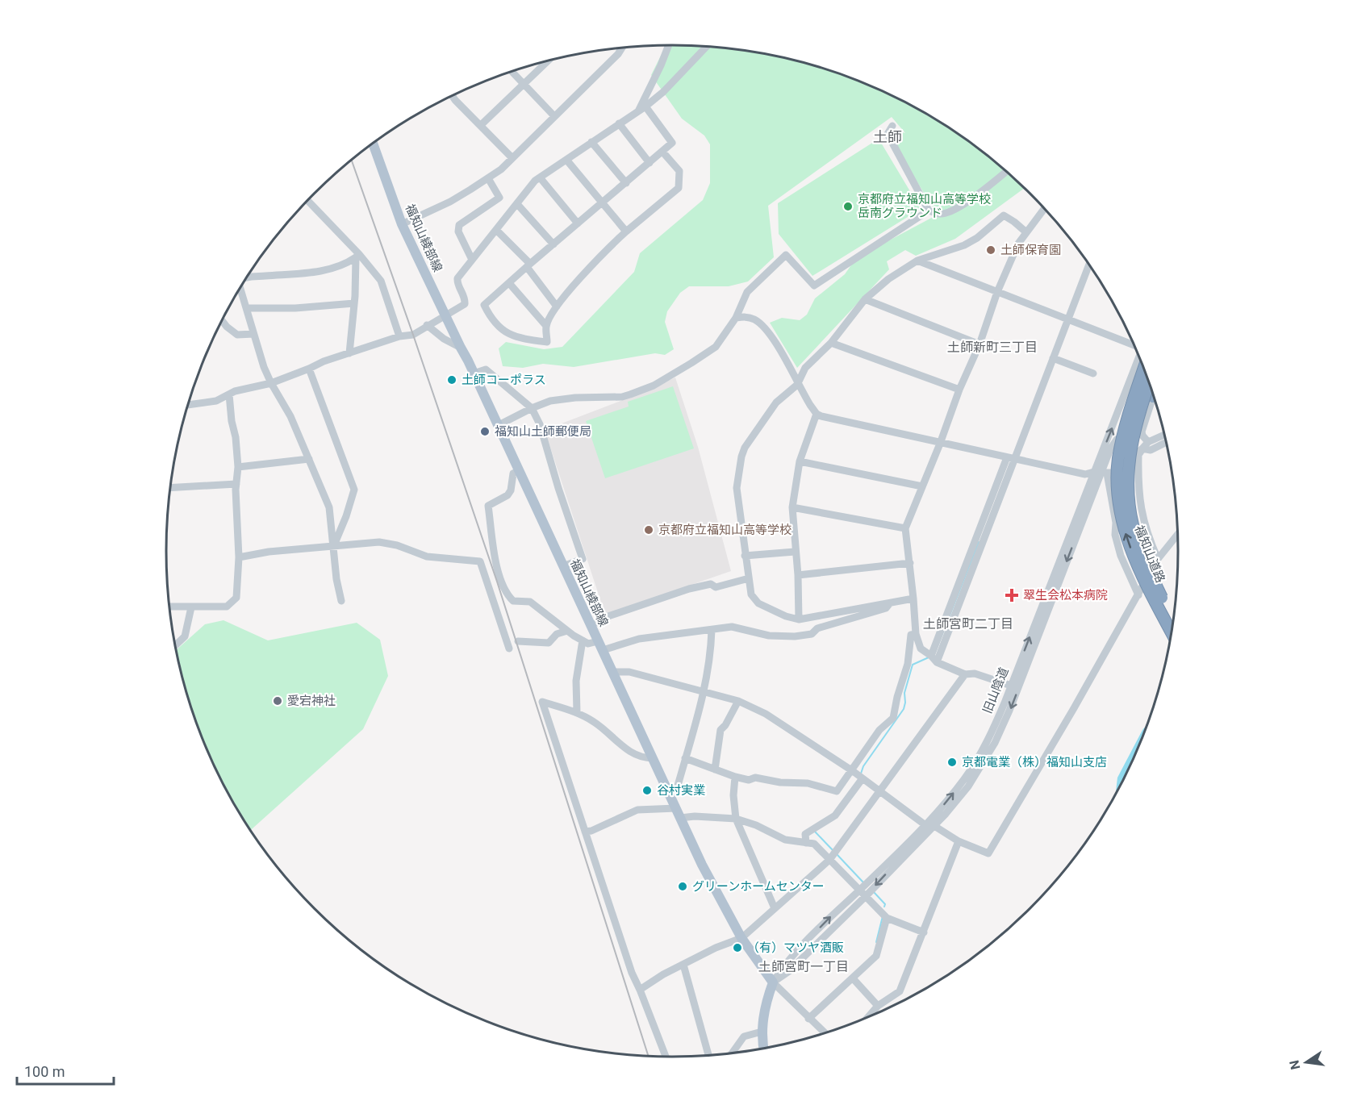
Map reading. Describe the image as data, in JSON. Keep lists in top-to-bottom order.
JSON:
{
  "streets": {
    "highway": ["福知山道路"],
    "main road": ["福知山綾部線"],
    "street": ["旧山陰道"]
  },
  "crossings": [
    ["福知山綾部線", "旧山陰道"]
  ],
  "districts": [
    "土師",
    "土師新町三丁目",
    "土師宮町二丁目",
    "土師宮町一丁目"
  ],
  "places": {
    "other": [
      "京都府立福知山高等学校 岳南グラウンド",
      "土師保育園",
      "土師コーポラス",
      "福知山土師郵便局",
      "京都府立福知山高等学校",
      "愛宕神社",
      "京都電業（株）福知山支店",
      "谷村実業",
      "グリーンホームセンター",
      "（有）マツヤ酒販"
    ],
    "health": ["翠生会松本病院"]
  },
  "scale_bar": "100 m",
  "north": "left"
}
